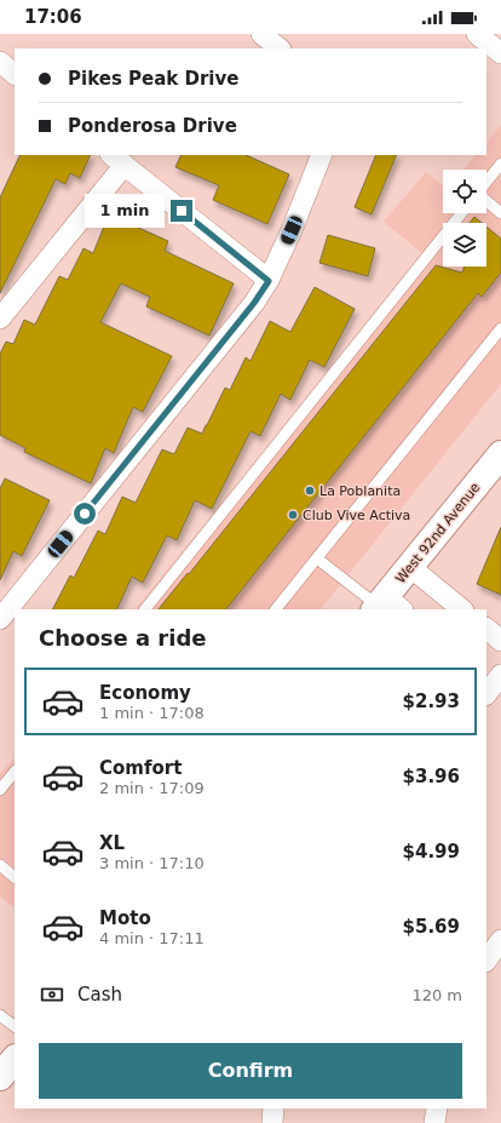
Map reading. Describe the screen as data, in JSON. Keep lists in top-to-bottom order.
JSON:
{
  "streets": {
    "main road": ["West 92nd Avenue"]
  },
  "places": ["La Poblanita", "Club Vive Activa"],
  "page": {
    "status": "17:06",
    "banner": ["Pikes Peak Drive", "Ponderosa Drive"],
    "bubble": "1 min",
    "heading": "Choose a ride",
    "list": [
      {
        "name": "Economy",
        "note": "1 min · 17:08",
        "value": "$2.93"
      },
      {
        "name": "Comfort",
        "note": "2 min · 17:09",
        "value": "$3.96"
      },
      {
        "name": "XL",
        "note": "3 min · 17:10",
        "value": "$4.99"
      },
      {
        "name": "Moto",
        "note": "4 min · 17:11",
        "value": "$5.69"
      }
    ],
    "pay": ["Cash", "120 m"],
    "buttons": "Confirm"
  }
}
